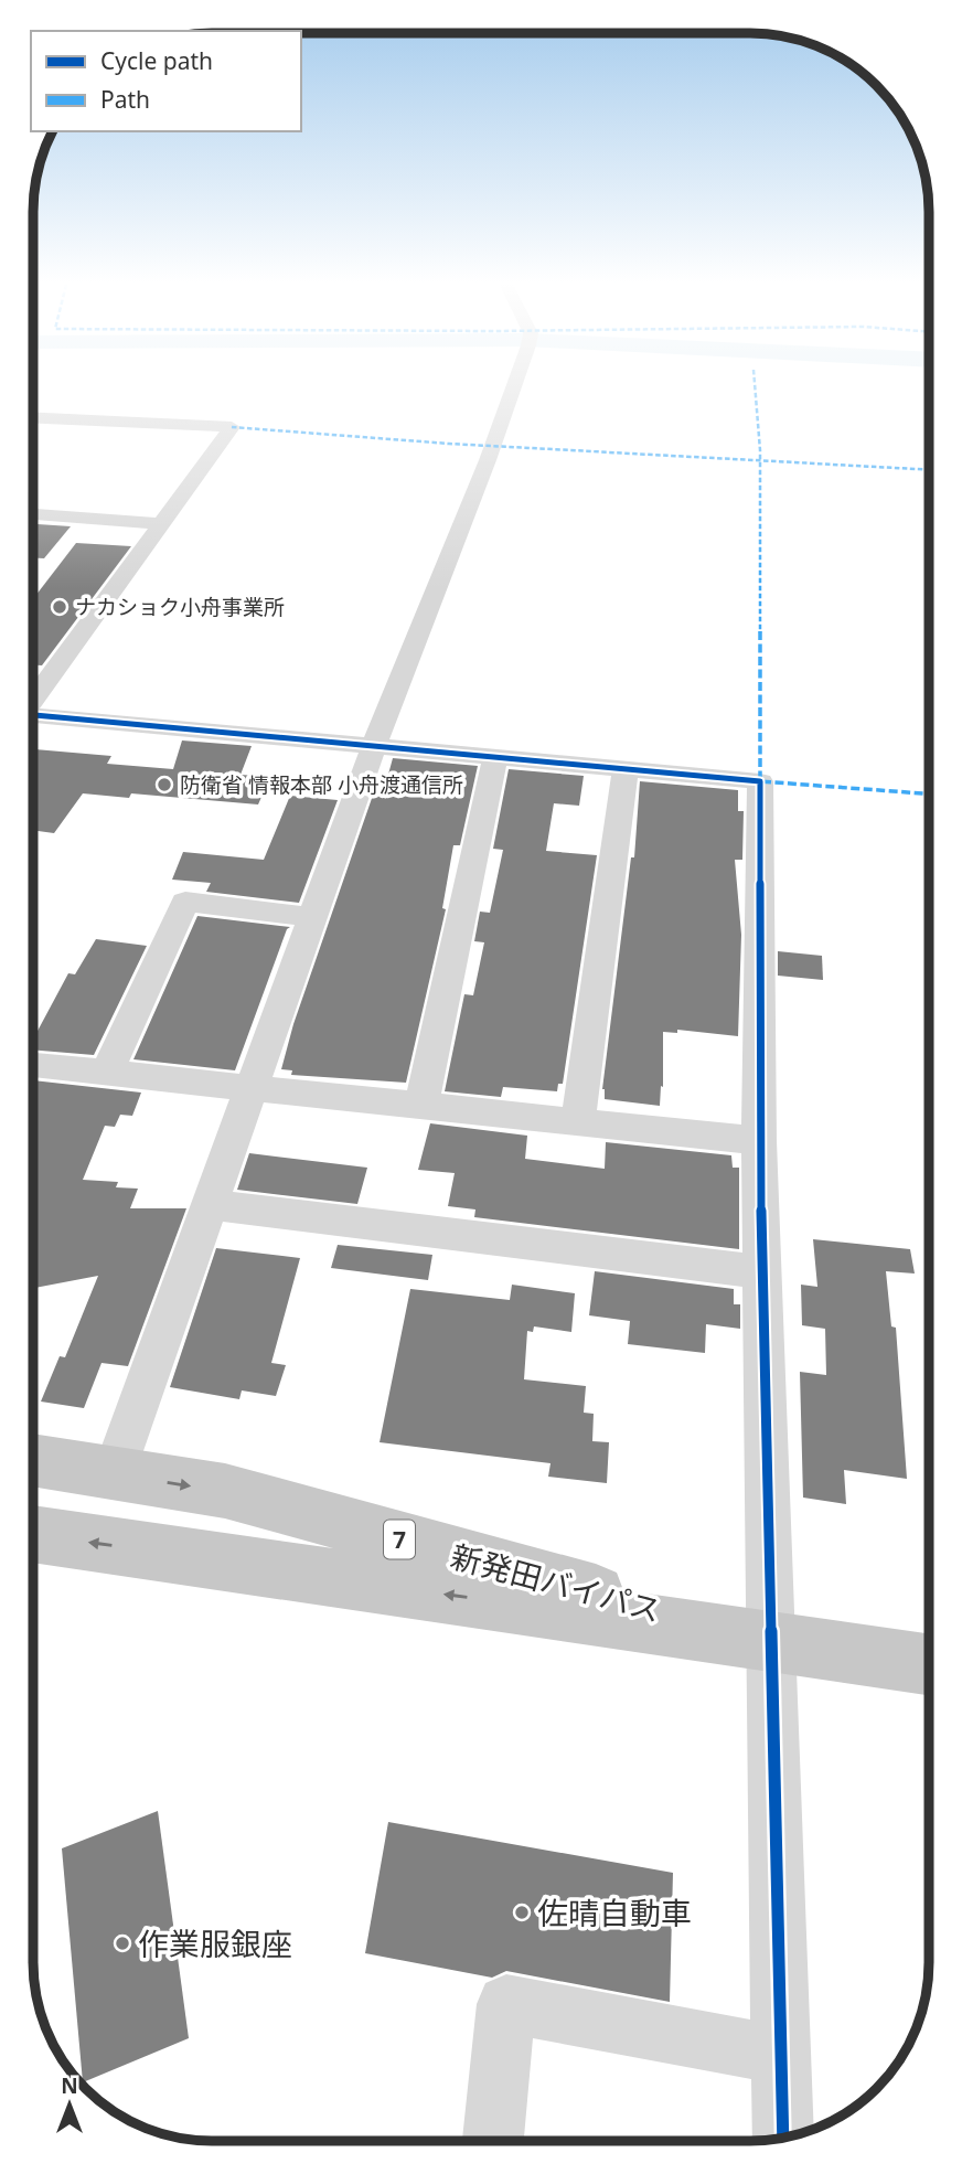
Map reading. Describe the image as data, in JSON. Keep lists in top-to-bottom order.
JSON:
{
  "streets": {
    "highway": ["7", "新発田バイパス"]
  },
  "places": [
    "ナカショク小舟事業所",
    "防衛省 情報本部 小舟渡通信所",
    "佐晴自動車",
    "作業服銀座"
  ],
  "legend": ["Cycle path", "Path"],
  "north": "top"
}
